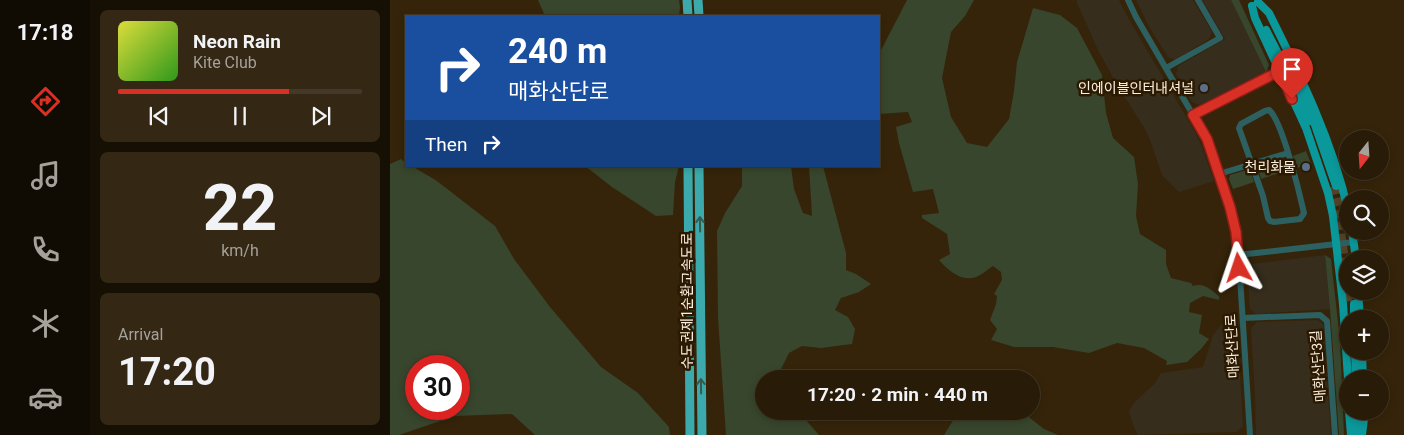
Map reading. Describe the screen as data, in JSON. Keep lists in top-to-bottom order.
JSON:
{
  "streets": {
    "highway": ["수도권제1순환고속도로"],
    "street": ["매화산단로", "매화산단3길"]
  },
  "crossings": [
    ["매화산단로", "매화산단3길"]
  ],
  "places": ["인에이블인터내셔널", "천리화물"],
  "north": "bottom",
  "page": {
    "tabs": "17:18",
    "turn": ["240 m", "매화산단로"],
    "song": ["Neon Rain", "Kite Club"],
    "then": "Then",
    "map_buttons": ["+", "−"],
    "tile": [
      ["22", "km/h"],
      ["Arrival", "17:20"]
    ],
    "limit": "30",
    "trip": "17:20 · 2 min · 440 m"
  }
}
